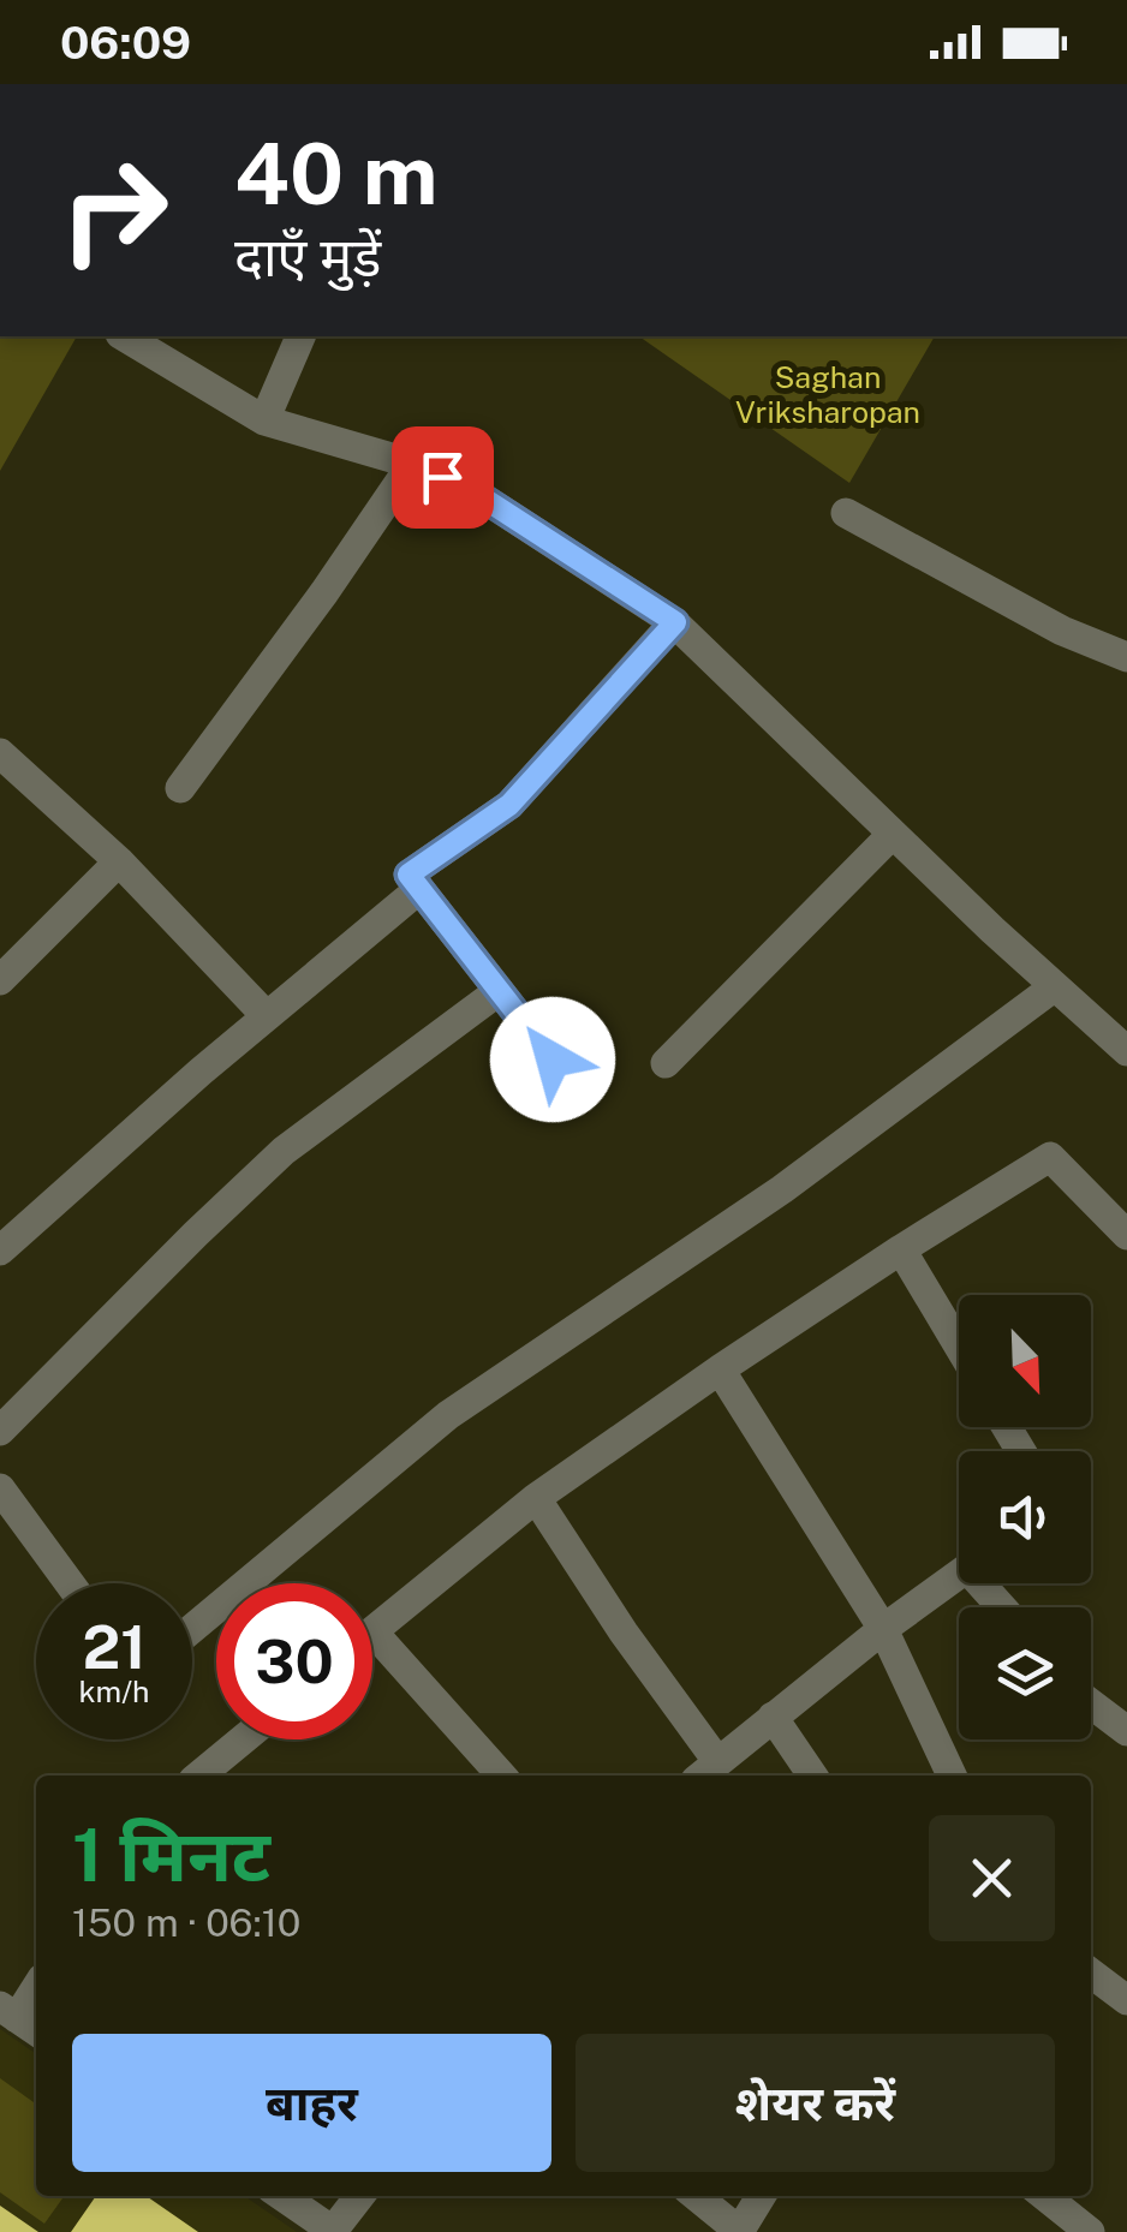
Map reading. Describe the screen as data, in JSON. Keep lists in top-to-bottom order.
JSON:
{
  "parks": ["Saghan Vriksharopan"],
  "north": "bottom right",
  "page": {
    "status": "06:09",
    "turn": ["40 m", "दाएँ मुड़ें"],
    "speed": "21 km/h",
    "limit": "30",
    "heading": ["1 मिनट", "150 m · 06:10"],
    "buttons": ["बाहर", "शेयर करें"]
  }
}
